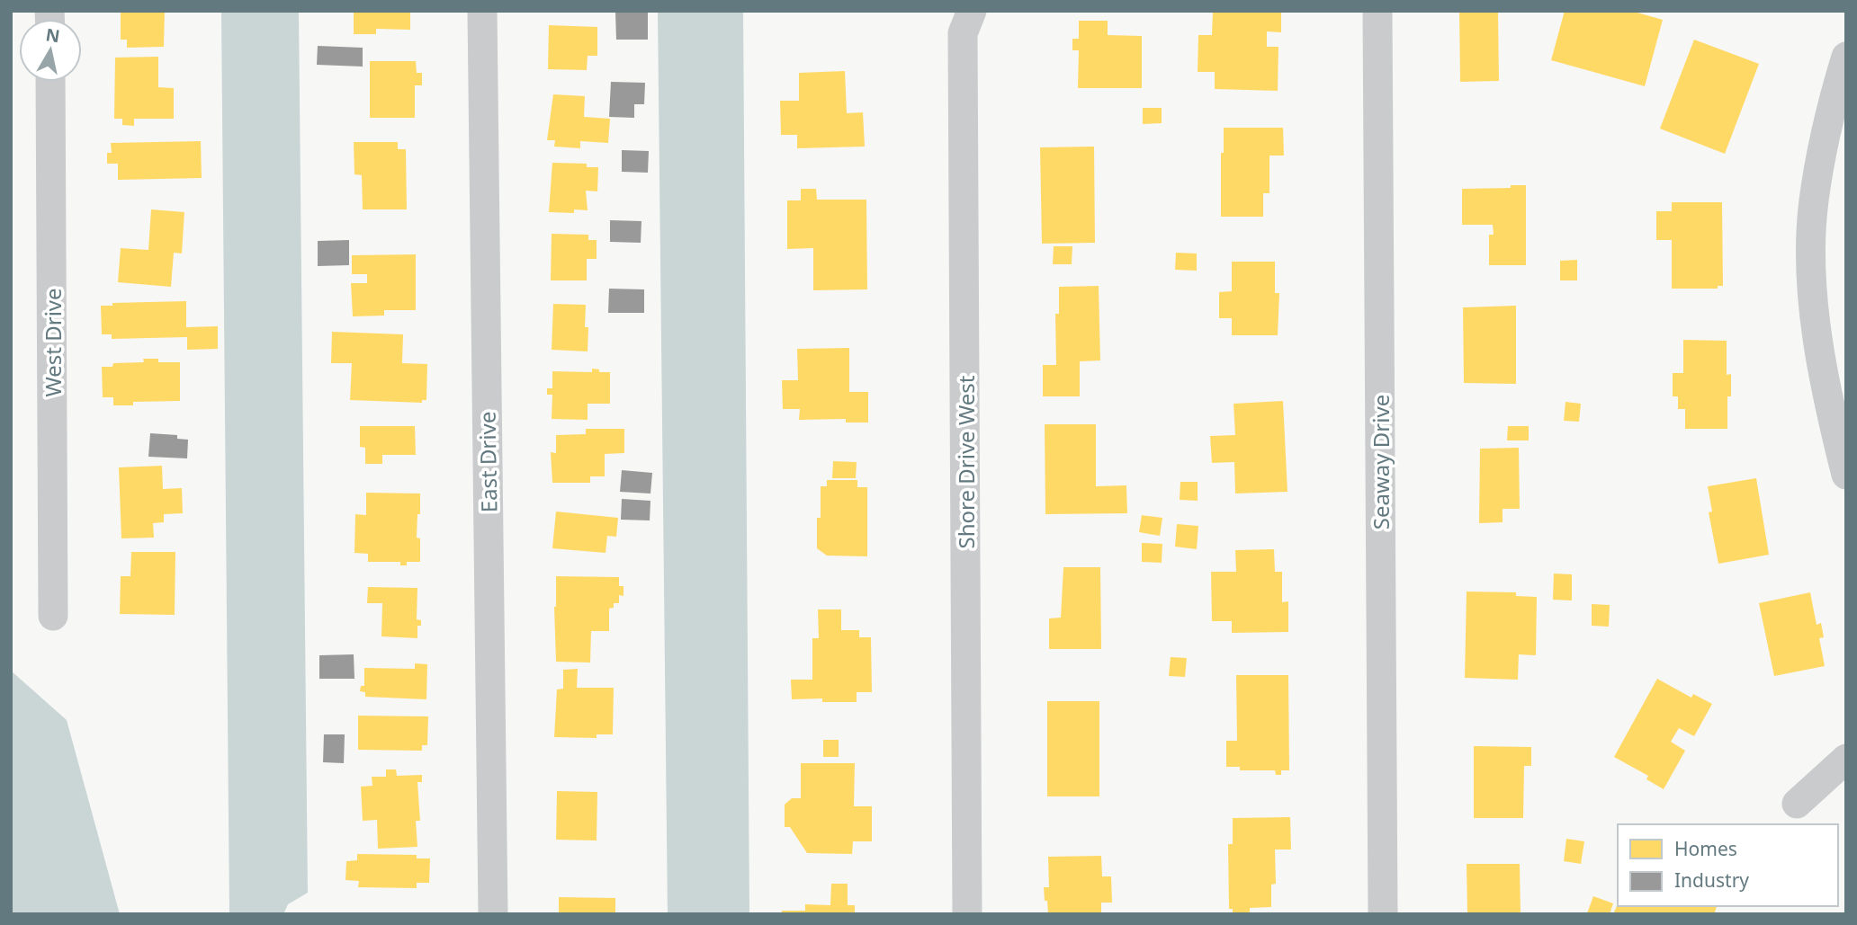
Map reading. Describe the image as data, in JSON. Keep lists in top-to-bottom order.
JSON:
{
  "streets": {
    "street": [
      "West Drive",
      "East Drive",
      "Shore Drive West",
      "Seaway Drive"
    ]
  },
  "legend": ["Homes", "Industry"],
  "north": "top"
}
